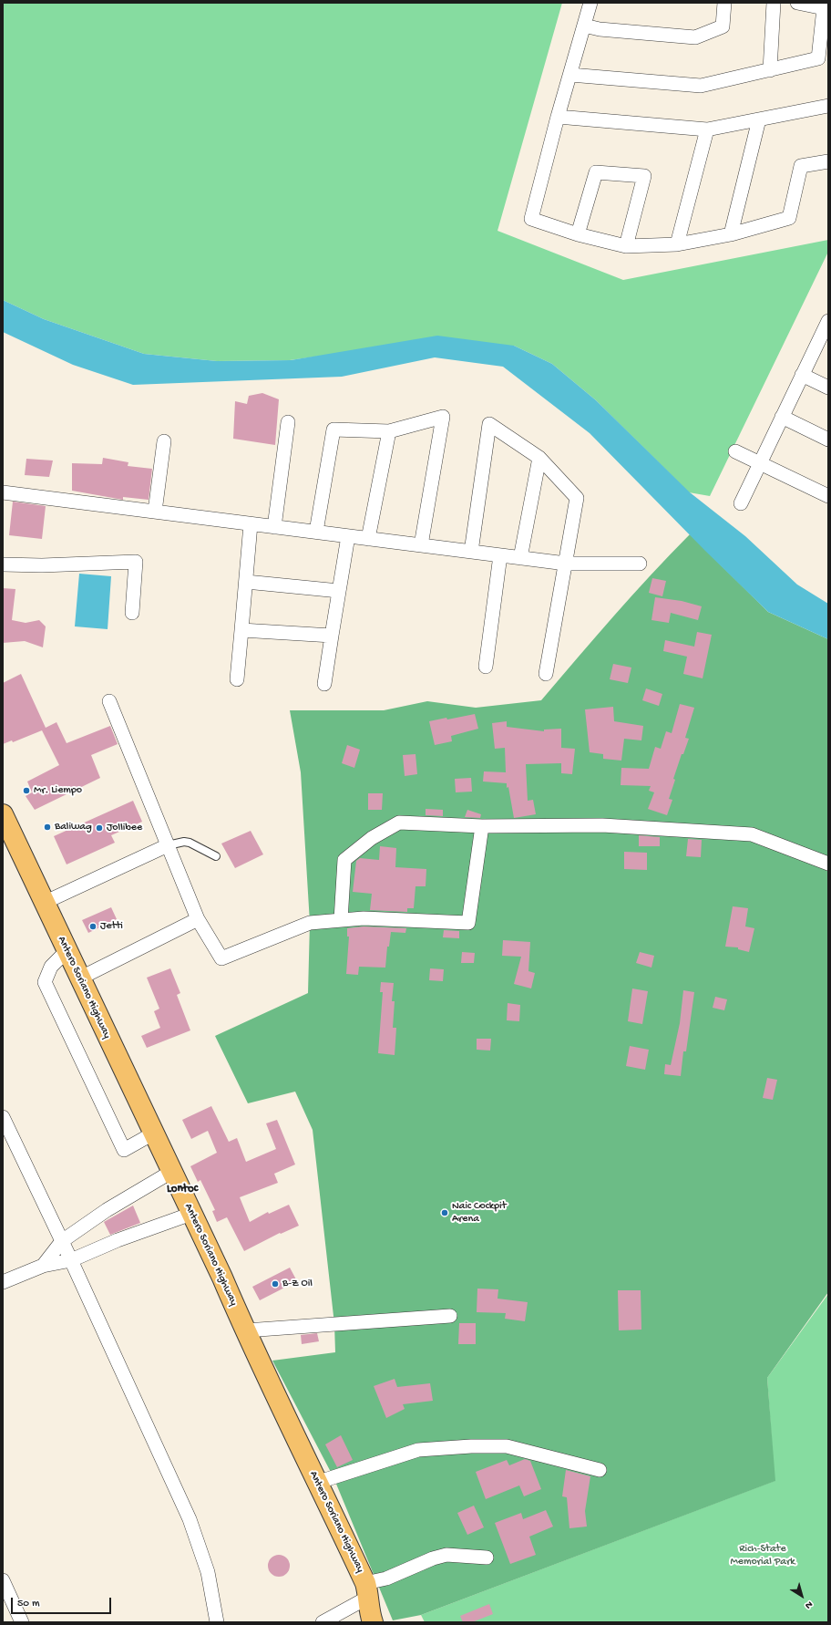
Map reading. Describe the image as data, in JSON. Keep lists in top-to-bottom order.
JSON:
{
  "streets": {
    "main road": ["Antero Soriano Highway"]
  },
  "districts": ["Lontoc"],
  "parks": ["Rich-State Memorial Park"],
  "places": [
    "Mr. Liempo",
    "Baliwag",
    "Jollibee",
    "Jetti",
    "Naic Cockpit Arena",
    "B-Z Oil"
  ],
  "scale_bar": "50 m",
  "north": "bottom right"
}
